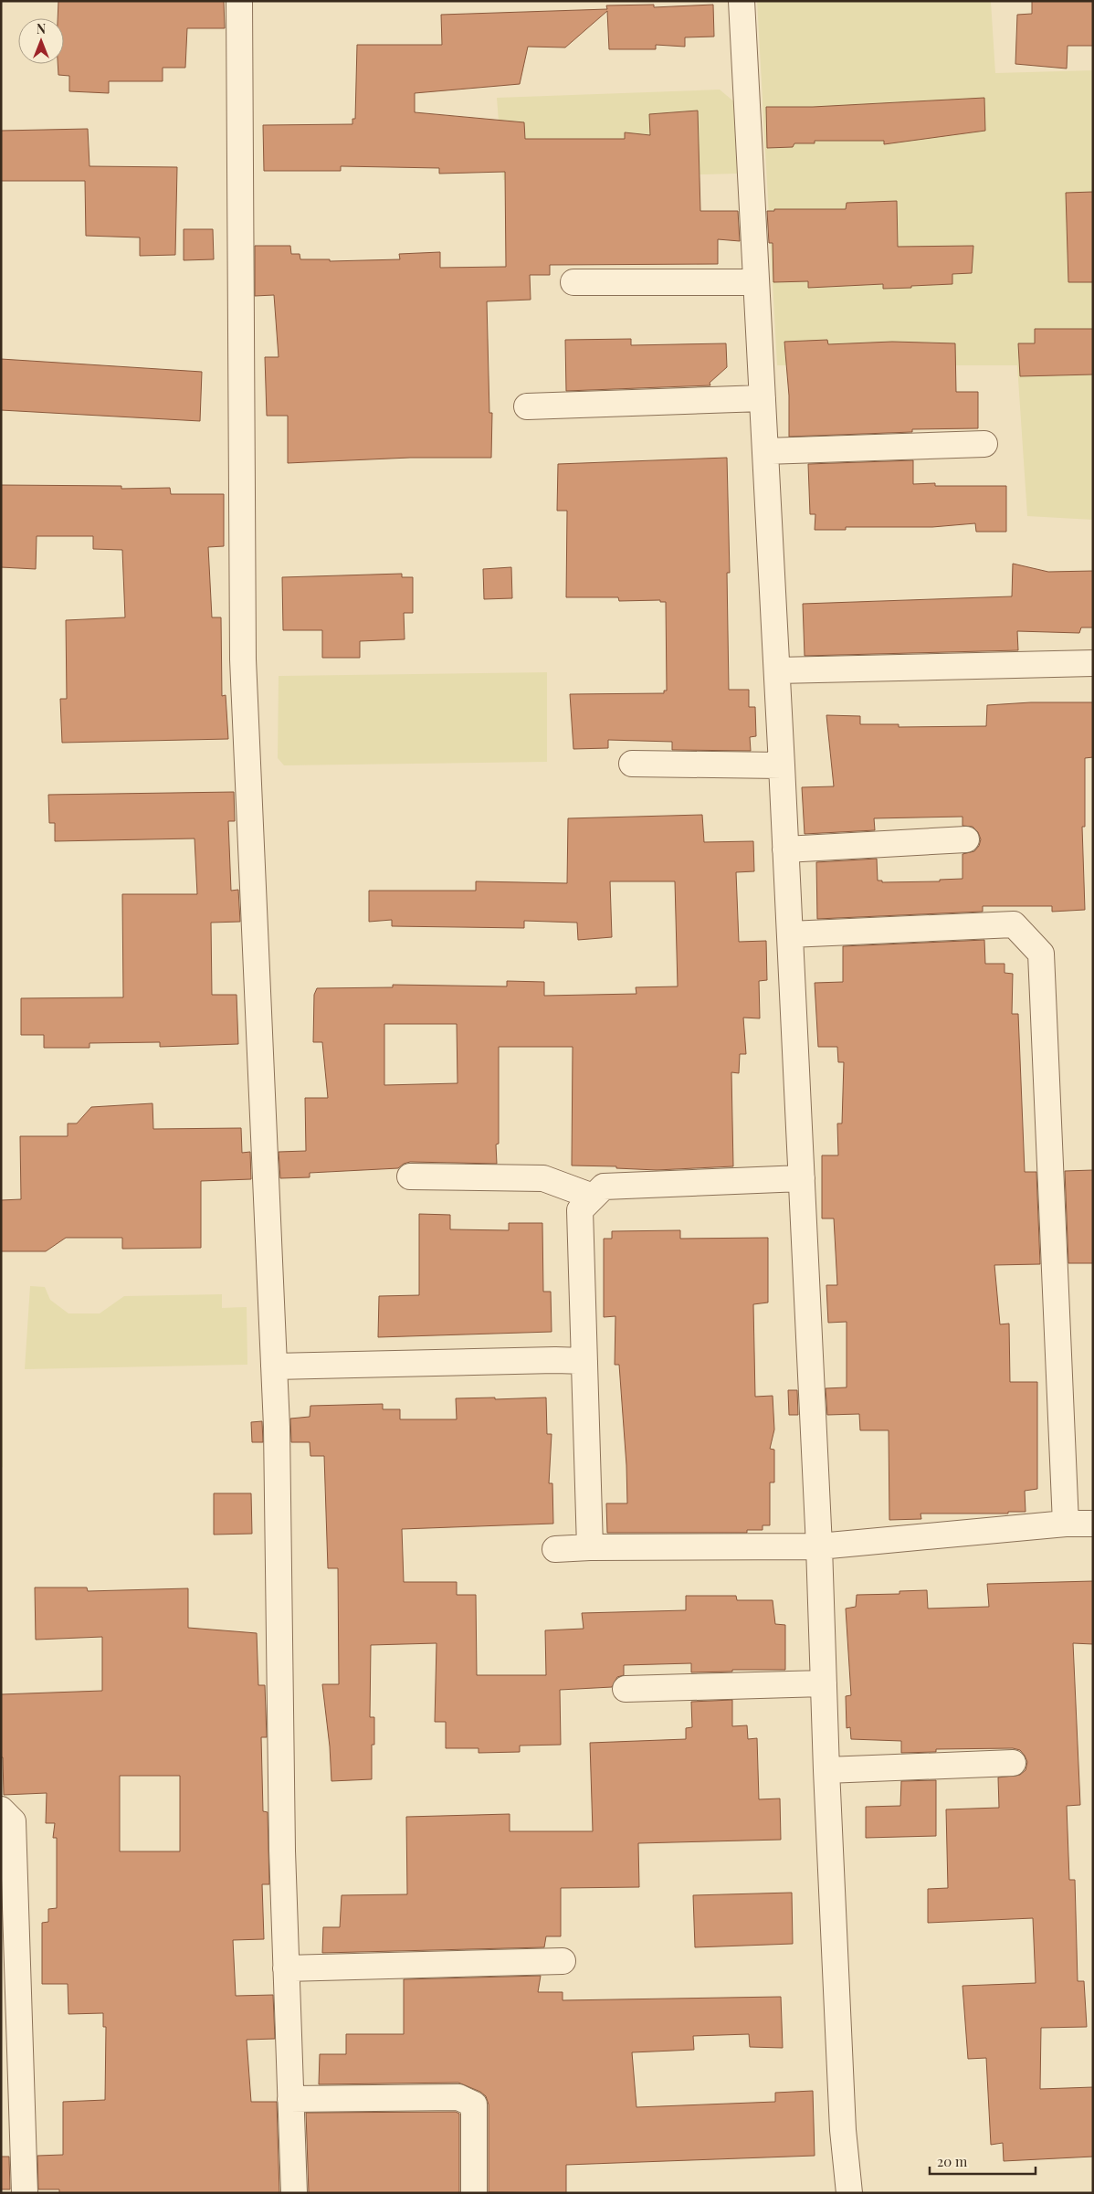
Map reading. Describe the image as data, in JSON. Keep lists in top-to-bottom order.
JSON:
{
  "scale_bar": "20 m",
  "north": "top"
}
